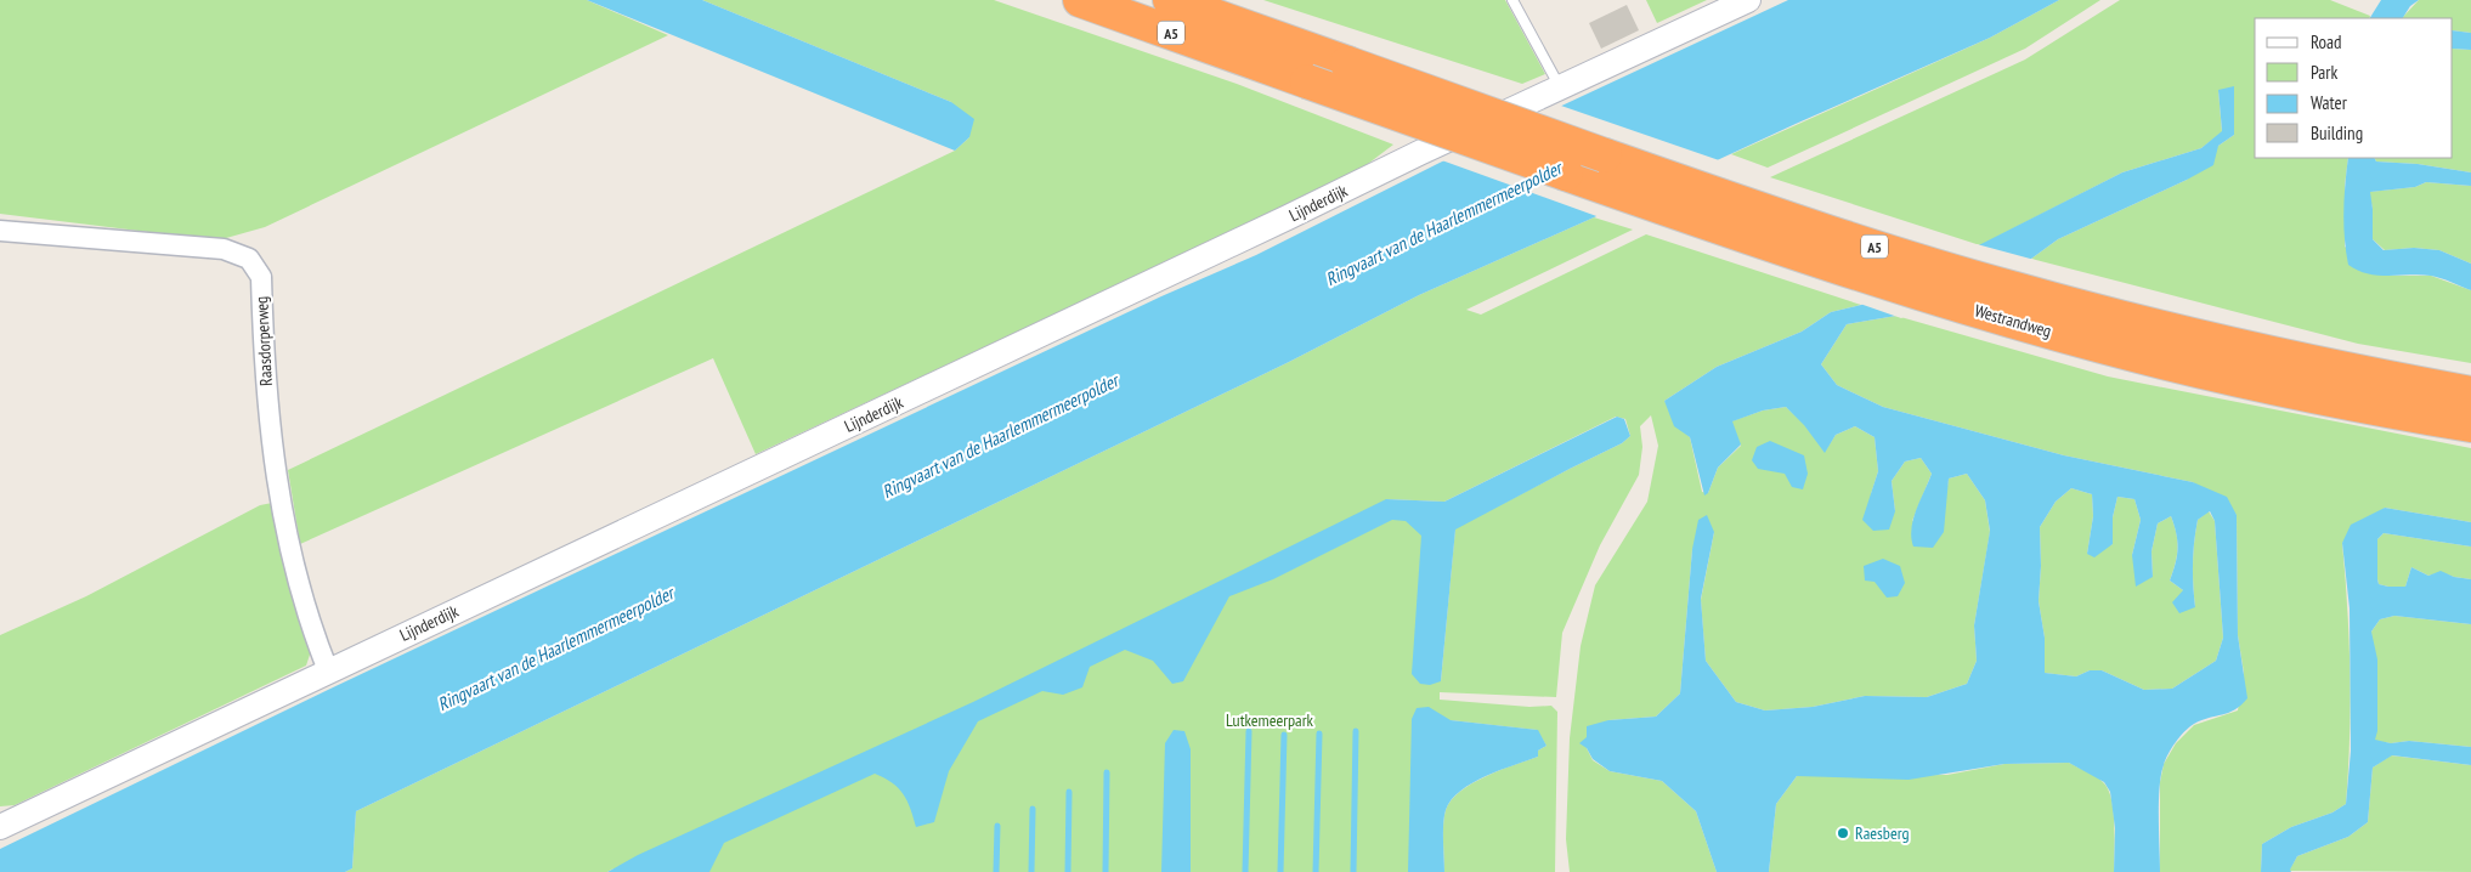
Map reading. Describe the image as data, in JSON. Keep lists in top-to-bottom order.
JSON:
{
  "streets": {
    "highway": ["A5", "Westrandweg"],
    "street": ["Lijnderdijk", "Raasdorperweg"]
  },
  "crossings": [
    ["Lijnderdijk", "Raasdorperweg"]
  ],
  "water": ["Ringvaart van de Haarlemmermeerpolder"],
  "parks": ["Lutkemeerpark"],
  "places": ["Raesberg"],
  "legend": [
    "Road",
    "Park",
    "Water",
    "Building"
  ]
}
